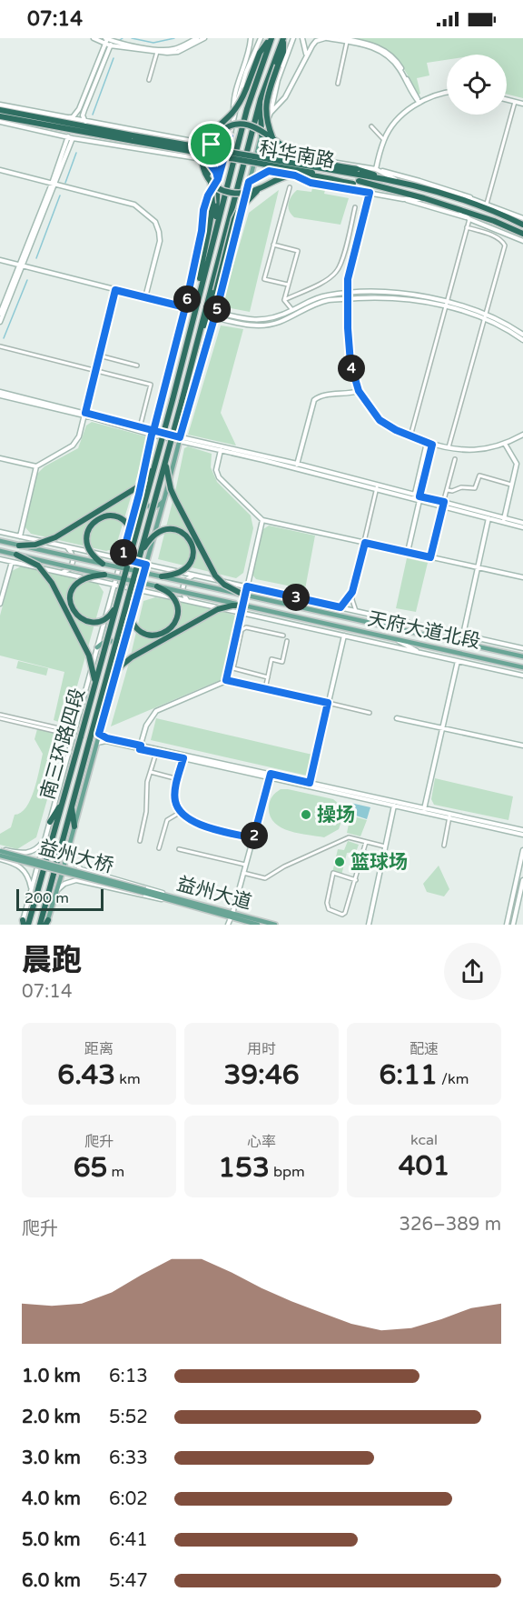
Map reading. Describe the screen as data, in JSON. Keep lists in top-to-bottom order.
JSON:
{
  "streets": {
    "highway": ["科华南路", "南三环路四段"],
    "main road": ["天府大道北段", "益州大桥", "益州大道"]
  },
  "crossings": [
    ["益州大桥", "益州大道"]
  ],
  "places": ["操场", "篮球场"],
  "scale_bar": "200 m",
  "page": {
    "status": "07:14",
    "pins": [
      "6",
      "5",
      "4",
      "1",
      "3",
      "2"
    ],
    "scale": "200 m",
    "heading": ["晨跑", "07:14"],
    "stats": [
      ["距离", "6.43 km"],
      ["用时", "39:46"],
      ["配速", "6:11 /km"],
      ["爬升", "65 m"],
      ["心率", "153 bpm"],
      ["kcal", "401"]
    ],
    "chart": ["爬升", "326–389 m"],
    "list": [
      {
        "name": "1.0 km",
        "note": "6:13"
      },
      {
        "name": "2.0 km",
        "note": "5:52"
      },
      {
        "name": "3.0 km",
        "note": "6:33"
      },
      {
        "name": "4.0 km",
        "note": "6:02"
      },
      {
        "name": "5.0 km",
        "note": "6:41"
      },
      {
        "name": "6.0 km",
        "note": "5:47"
      }
    ]
  }
}
